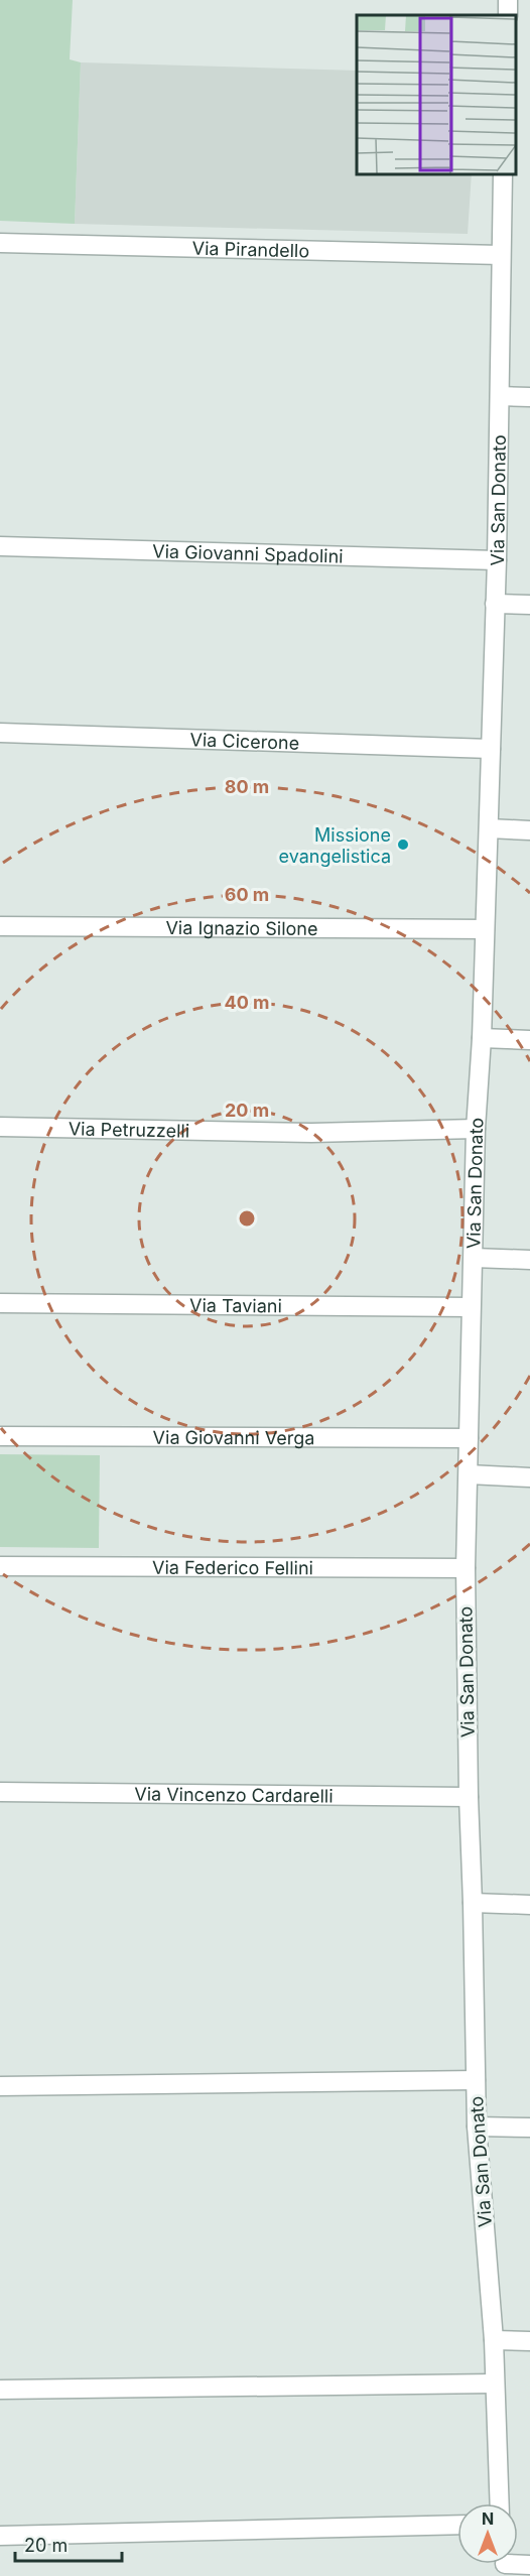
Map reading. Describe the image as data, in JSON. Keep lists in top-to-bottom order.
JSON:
{
  "streets": {
    "street": [
      "Via Pirandello",
      "Via San Donato",
      "Via Giovanni Spadolini",
      "Via Cicerone",
      "Via Ignazio Silone",
      "Via Petruzzelli",
      "Via Taviani",
      "Via Giovanni Verga",
      "Via Federico Fellini",
      "Via Vincenzo Cardarelli"
    ]
  },
  "crossings": [
    ["Via Pirandello", "Via San Donato"],
    ["Via San Donato", "Via Giovanni Spadolini"],
    ["Via San Donato", "Via Cicerone"],
    ["Via San Donato", "Via Ignazio Silone"],
    ["Via San Donato", "Via Petruzzelli"],
    ["Via San Donato", "Via Taviani"],
    ["Via San Donato", "Via Giovanni Verga"],
    ["Via San Donato", "Via Federico Fellini"],
    ["Via San Donato", "Via Vincenzo Cardarelli"]
  ],
  "places": ["Missione evangelistica"],
  "scale_bar": "20 m",
  "north": "top",
  "rings": [
    "80 m",
    "60 m",
    "40 m",
    "20 m"
  ]
}
